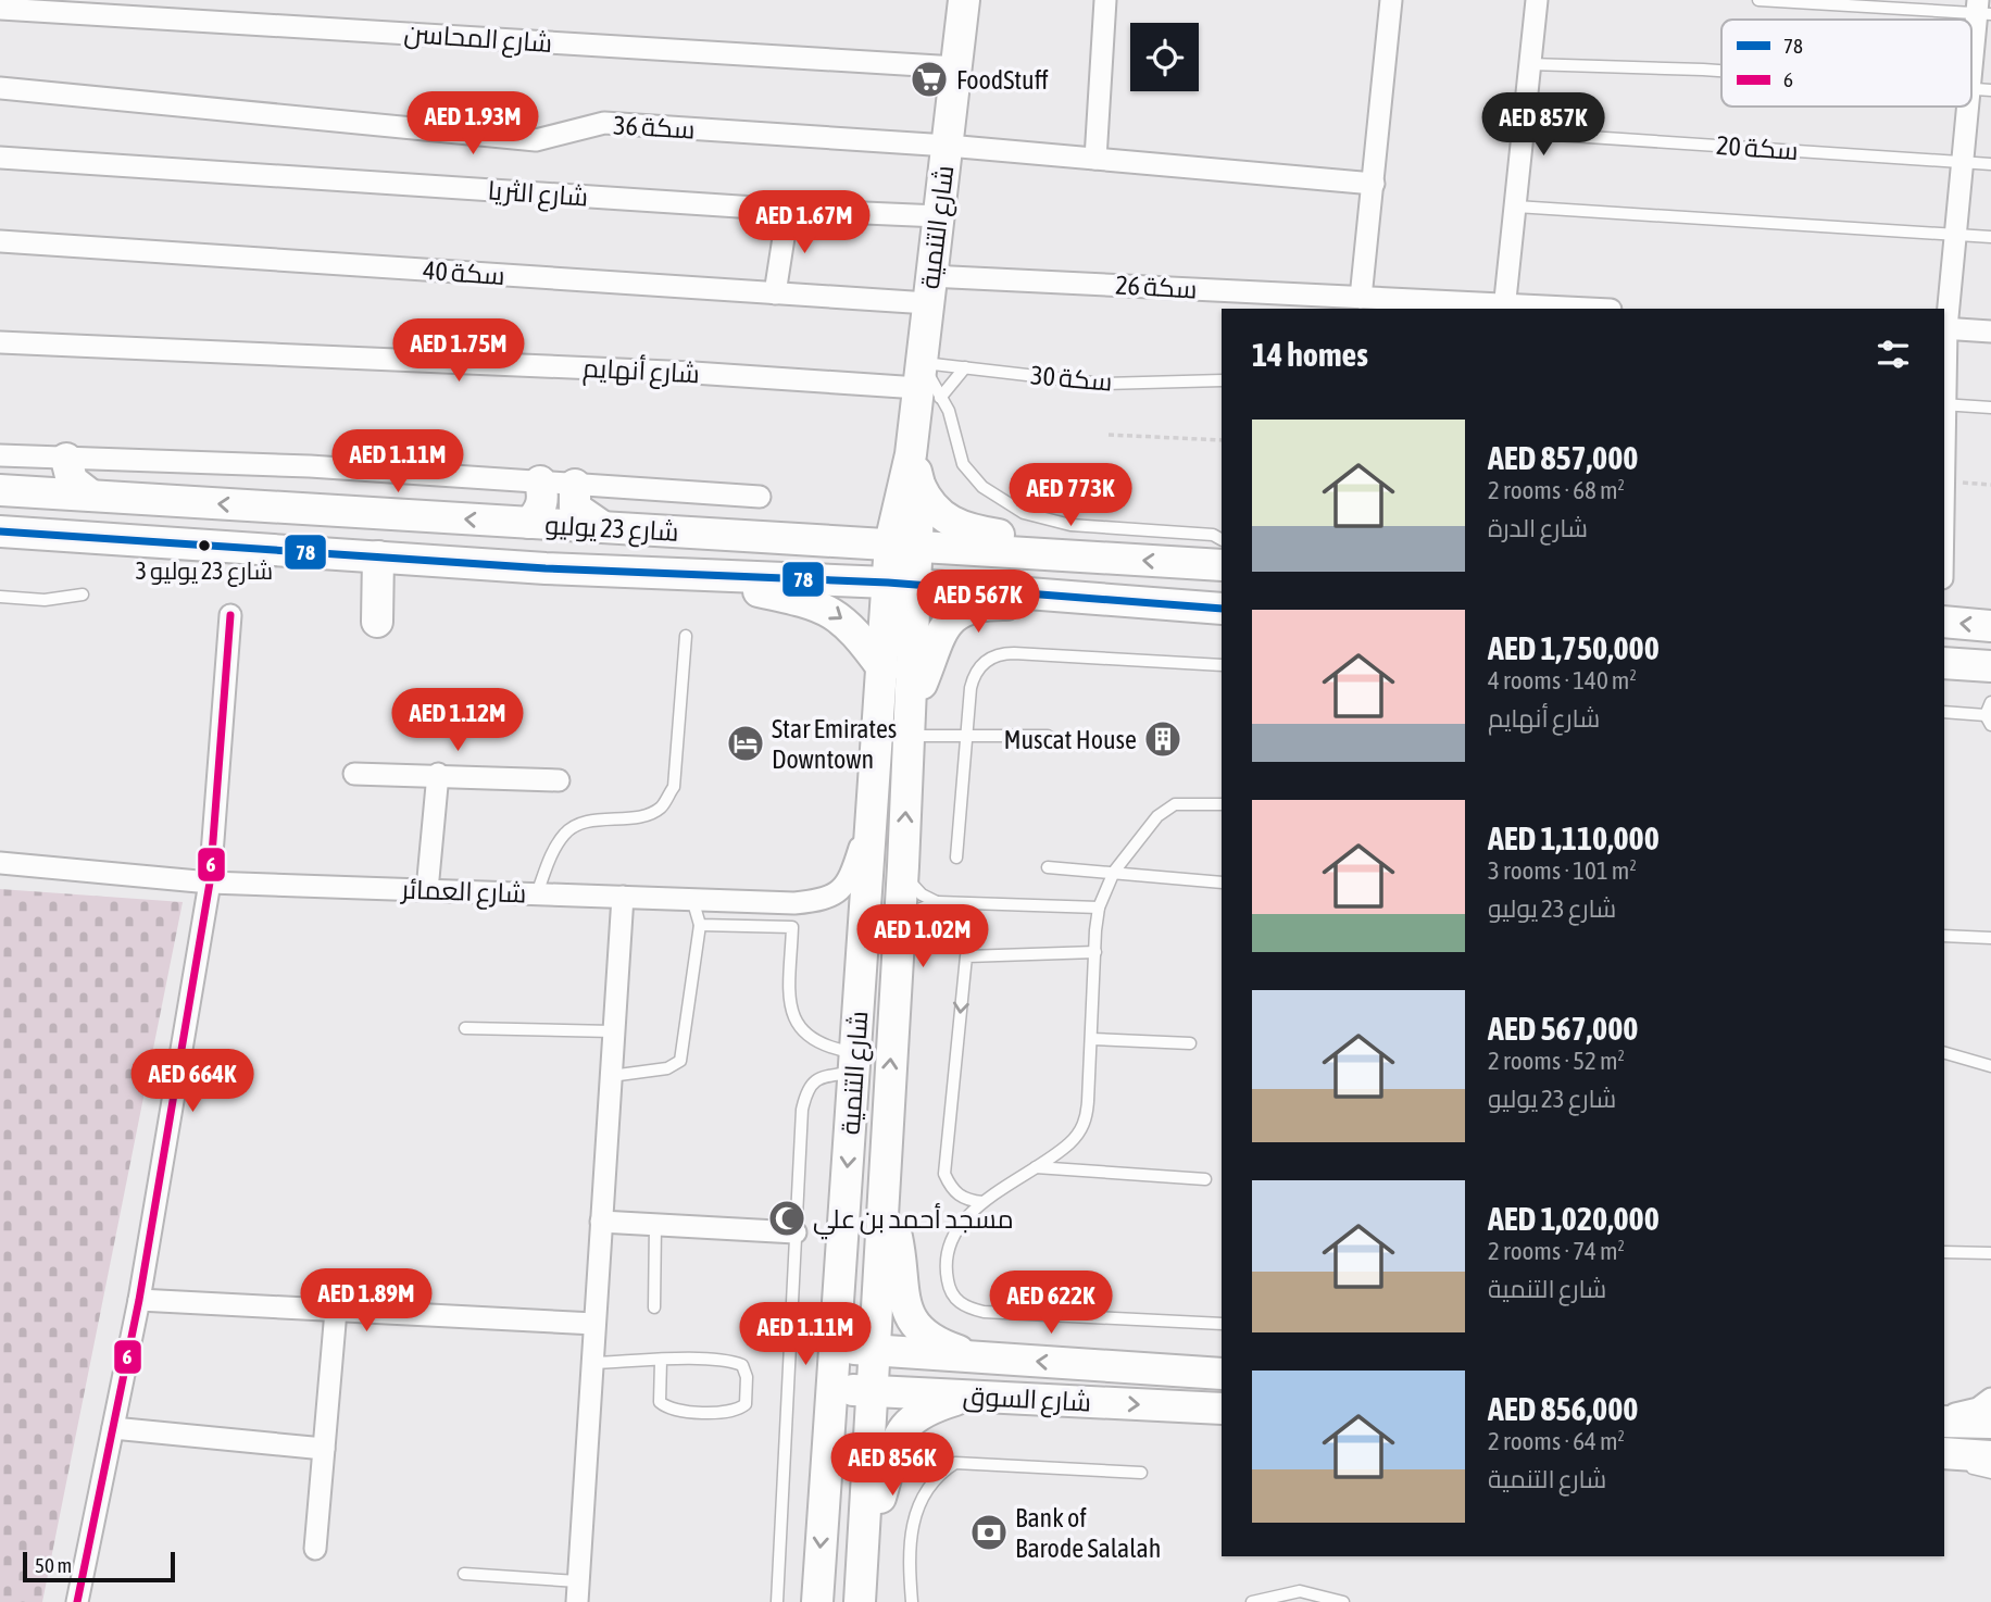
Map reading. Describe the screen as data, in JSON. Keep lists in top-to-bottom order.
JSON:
{
  "streets": {
    "street": [
      "شارع المحاسن",
      "سكة 36",
      "شارع الثريا",
      "شارع التنمية",
      "سكة 40",
      "سكة 26",
      "شارع أنهايم",
      "شارع 23 يوليو",
      "شارع العمائر",
      "شارع السوق"
    ],
    "lane": ["سكة 20", "سكة 30"]
  },
  "crossings": [
    ["شارع المحاسن", "شارع التنمية"],
    ["سكة 36", "شارع التنمية"],
    ["شارع الثريا", "شارع التنمية"],
    ["شارع التنمية", "سكة 40"],
    ["شارع التنمية", "سكة 26"],
    ["شارع التنمية", "شارع أنهايم"],
    ["شارع التنمية", "سكة 30"],
    ["شارع التنمية", "شارع 23 يوليو"],
    ["شارع التنمية", "شارع العمائر"],
    ["شارع التنمية", "شارع السوق"],
    ["سكة 40", "سكة 26"],
    ["شارع أنهايم", "سكة 30"]
  ],
  "places": {
    "supermarket": ["FoodStuff"],
    "other": ["شارع 23 يوليو 3"],
    "building": ["Muscat House"],
    "hotel": ["Star Emirates Downtown"],
    "mosque": ["مسجد أحمد بن علي"],
    "bank": ["Bank of Barode Salalah"]
  },
  "lines": ["transit line 78", "transit line 6"],
  "legend": ["78", "6"],
  "scale_bar": "50 m",
  "page": {
    "price": [
      "AED 1.93M",
      "AED 857K",
      "AED 1.67M",
      "AED 1.75M",
      "AED 1.11M",
      "AED 773K",
      "AED 567K",
      "AED 1.12M",
      "AED 1.02M",
      "AED 664K",
      "AED 1.89M",
      "AED 622K",
      "AED 1.11M",
      "AED 856K"
    ],
    "heading": "14 homes",
    "list": [
      {
        "name": "AED 857,000",
        "note": "2 rooms · 68 m² · شارع الدرة"
      },
      {
        "name": "AED 1,750,000",
        "note": "4 rooms · 140 m² · شارع أنهايم"
      },
      {
        "name": "AED 1,110,000",
        "note": "3 rooms · 101 m² · شارع 23 يوليو"
      },
      {
        "name": "AED 567,000",
        "note": "2 rooms · 52 m² · شارع 23 يوليو"
      },
      {
        "name": "AED 1,020,000",
        "note": "2 rooms · 74 m² · شارع التنمية"
      },
      {
        "name": "AED 856,000",
        "note": "2 rooms · 64 m² · شارع التنمية"
      }
    ],
    "scale": "50 m"
  }
}
